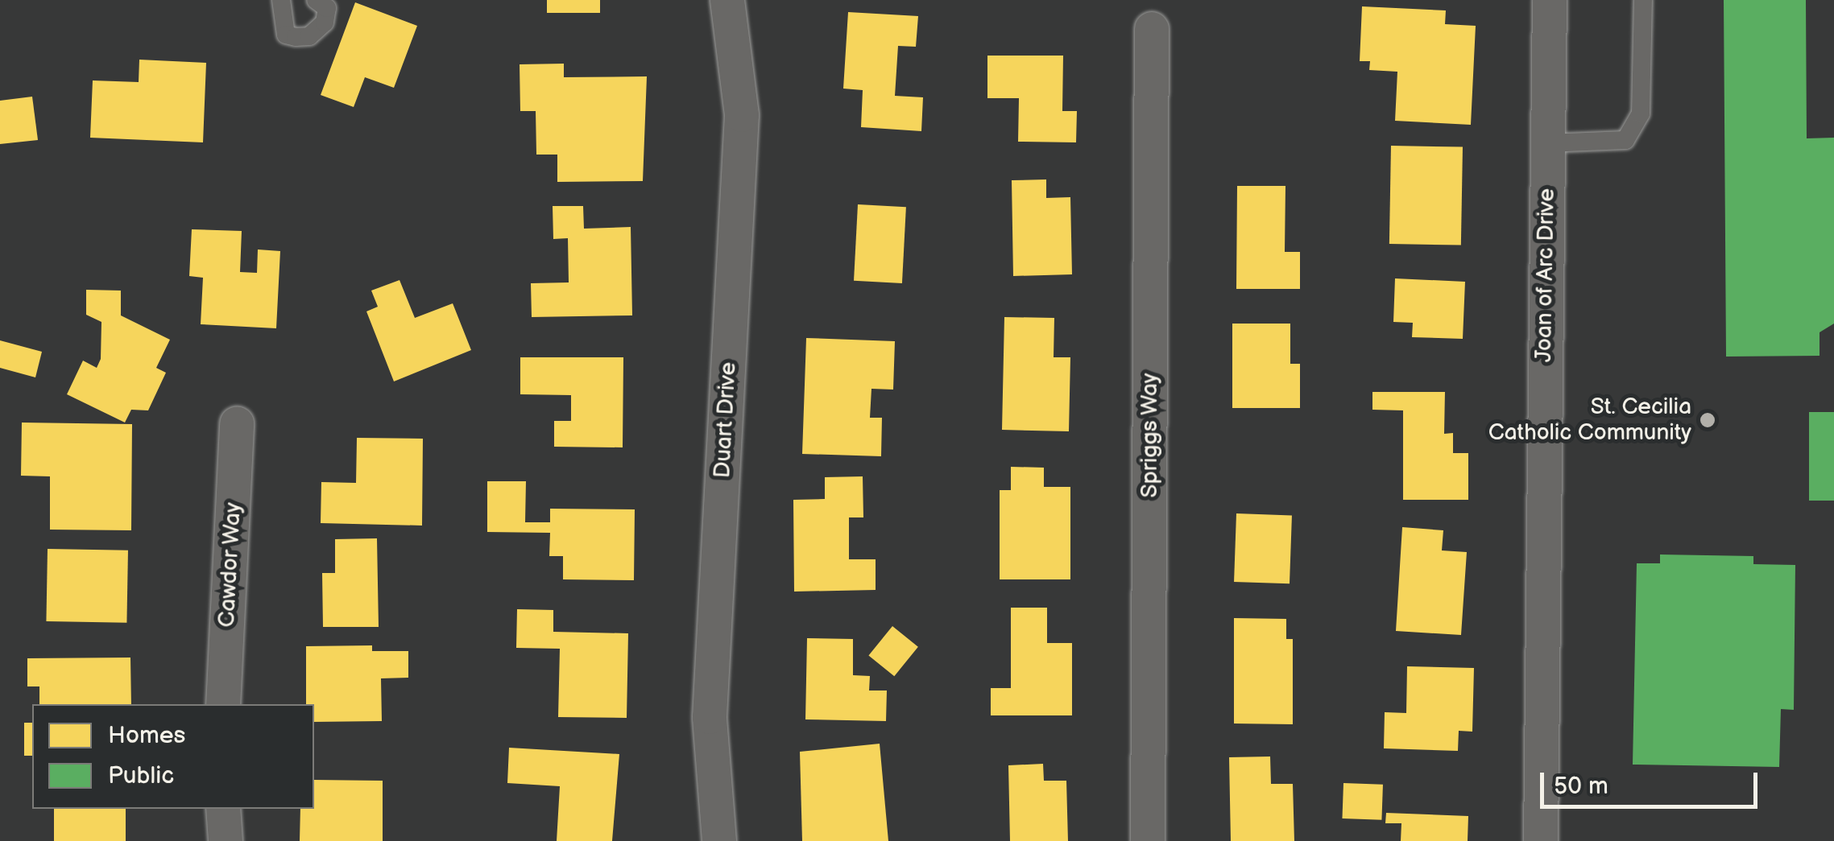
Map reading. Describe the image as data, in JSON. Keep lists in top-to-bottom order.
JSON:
{
  "streets": {
    "street": [
      "Joan of Arc Drive",
      "Duart Drive",
      "Spriggs Way",
      "Cawdor Way"
    ]
  },
  "places": ["St. Cecilia Catholic Community"],
  "legend": ["Homes", "Public"],
  "scale_bar": "50 m"
}
